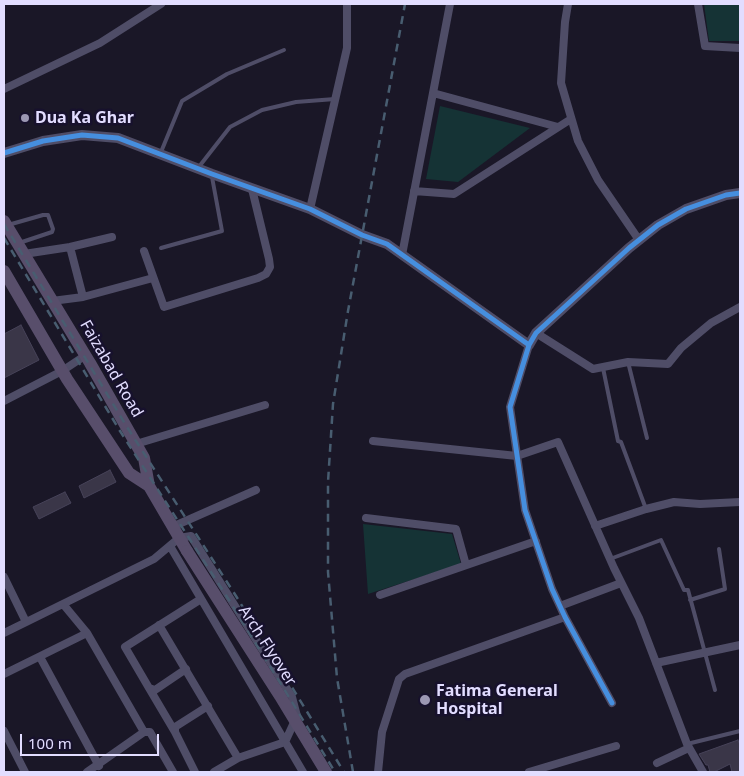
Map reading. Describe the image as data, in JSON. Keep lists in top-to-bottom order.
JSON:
{
  "streets": {
    "main road": ["Faizabad Road", "Arch Flyover"]
  },
  "crossings": [
    ["Faizabad Road", "Arch Flyover"]
  ],
  "places": ["Dua Ka Ghar", "Fatima General Hospital"],
  "scale_bar": "100 m"
}
